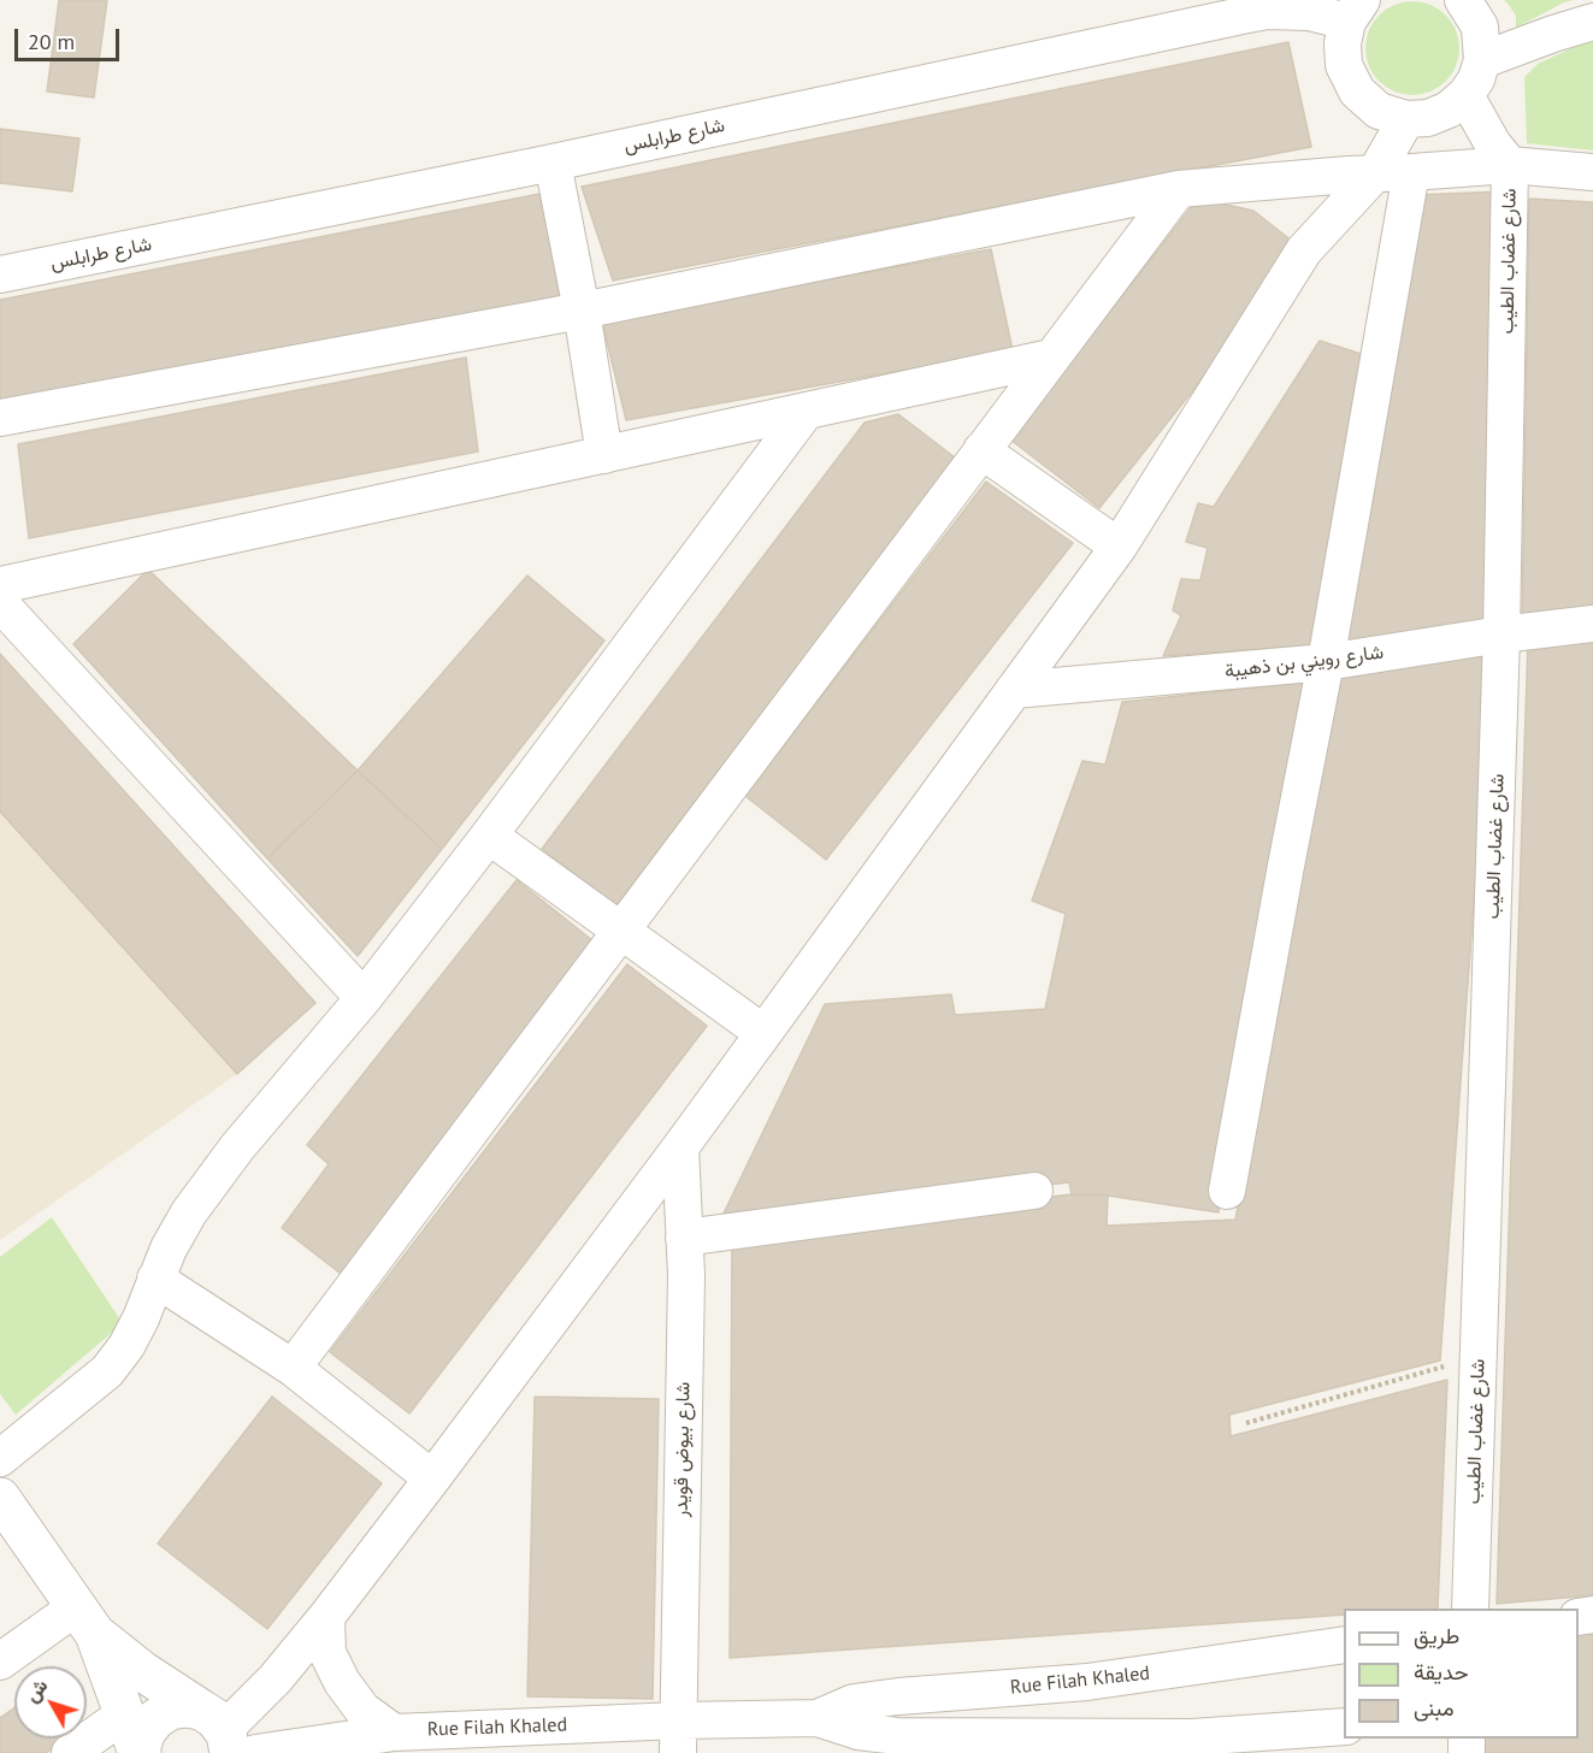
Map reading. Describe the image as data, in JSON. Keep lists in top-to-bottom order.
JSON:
{
  "streets": {
    "street": [
      "شارع طرابلس",
      "شارع غضاب الطيب",
      "شارع رويني بن ذهيبة",
      "شارع بيوض قويدر",
      "Rue Filah Khaled"
    ]
  },
  "crossings": [
    ["شارع غضاب الطيب", "شارع رويني بن ذهيبة"],
    ["شارع بيوض قويدر", "Rue Filah Khaled"]
  ],
  "legend": ["طريق", "حديقة", "مبنى"],
  "scale_bar": "20 m",
  "north": "top left"
}
